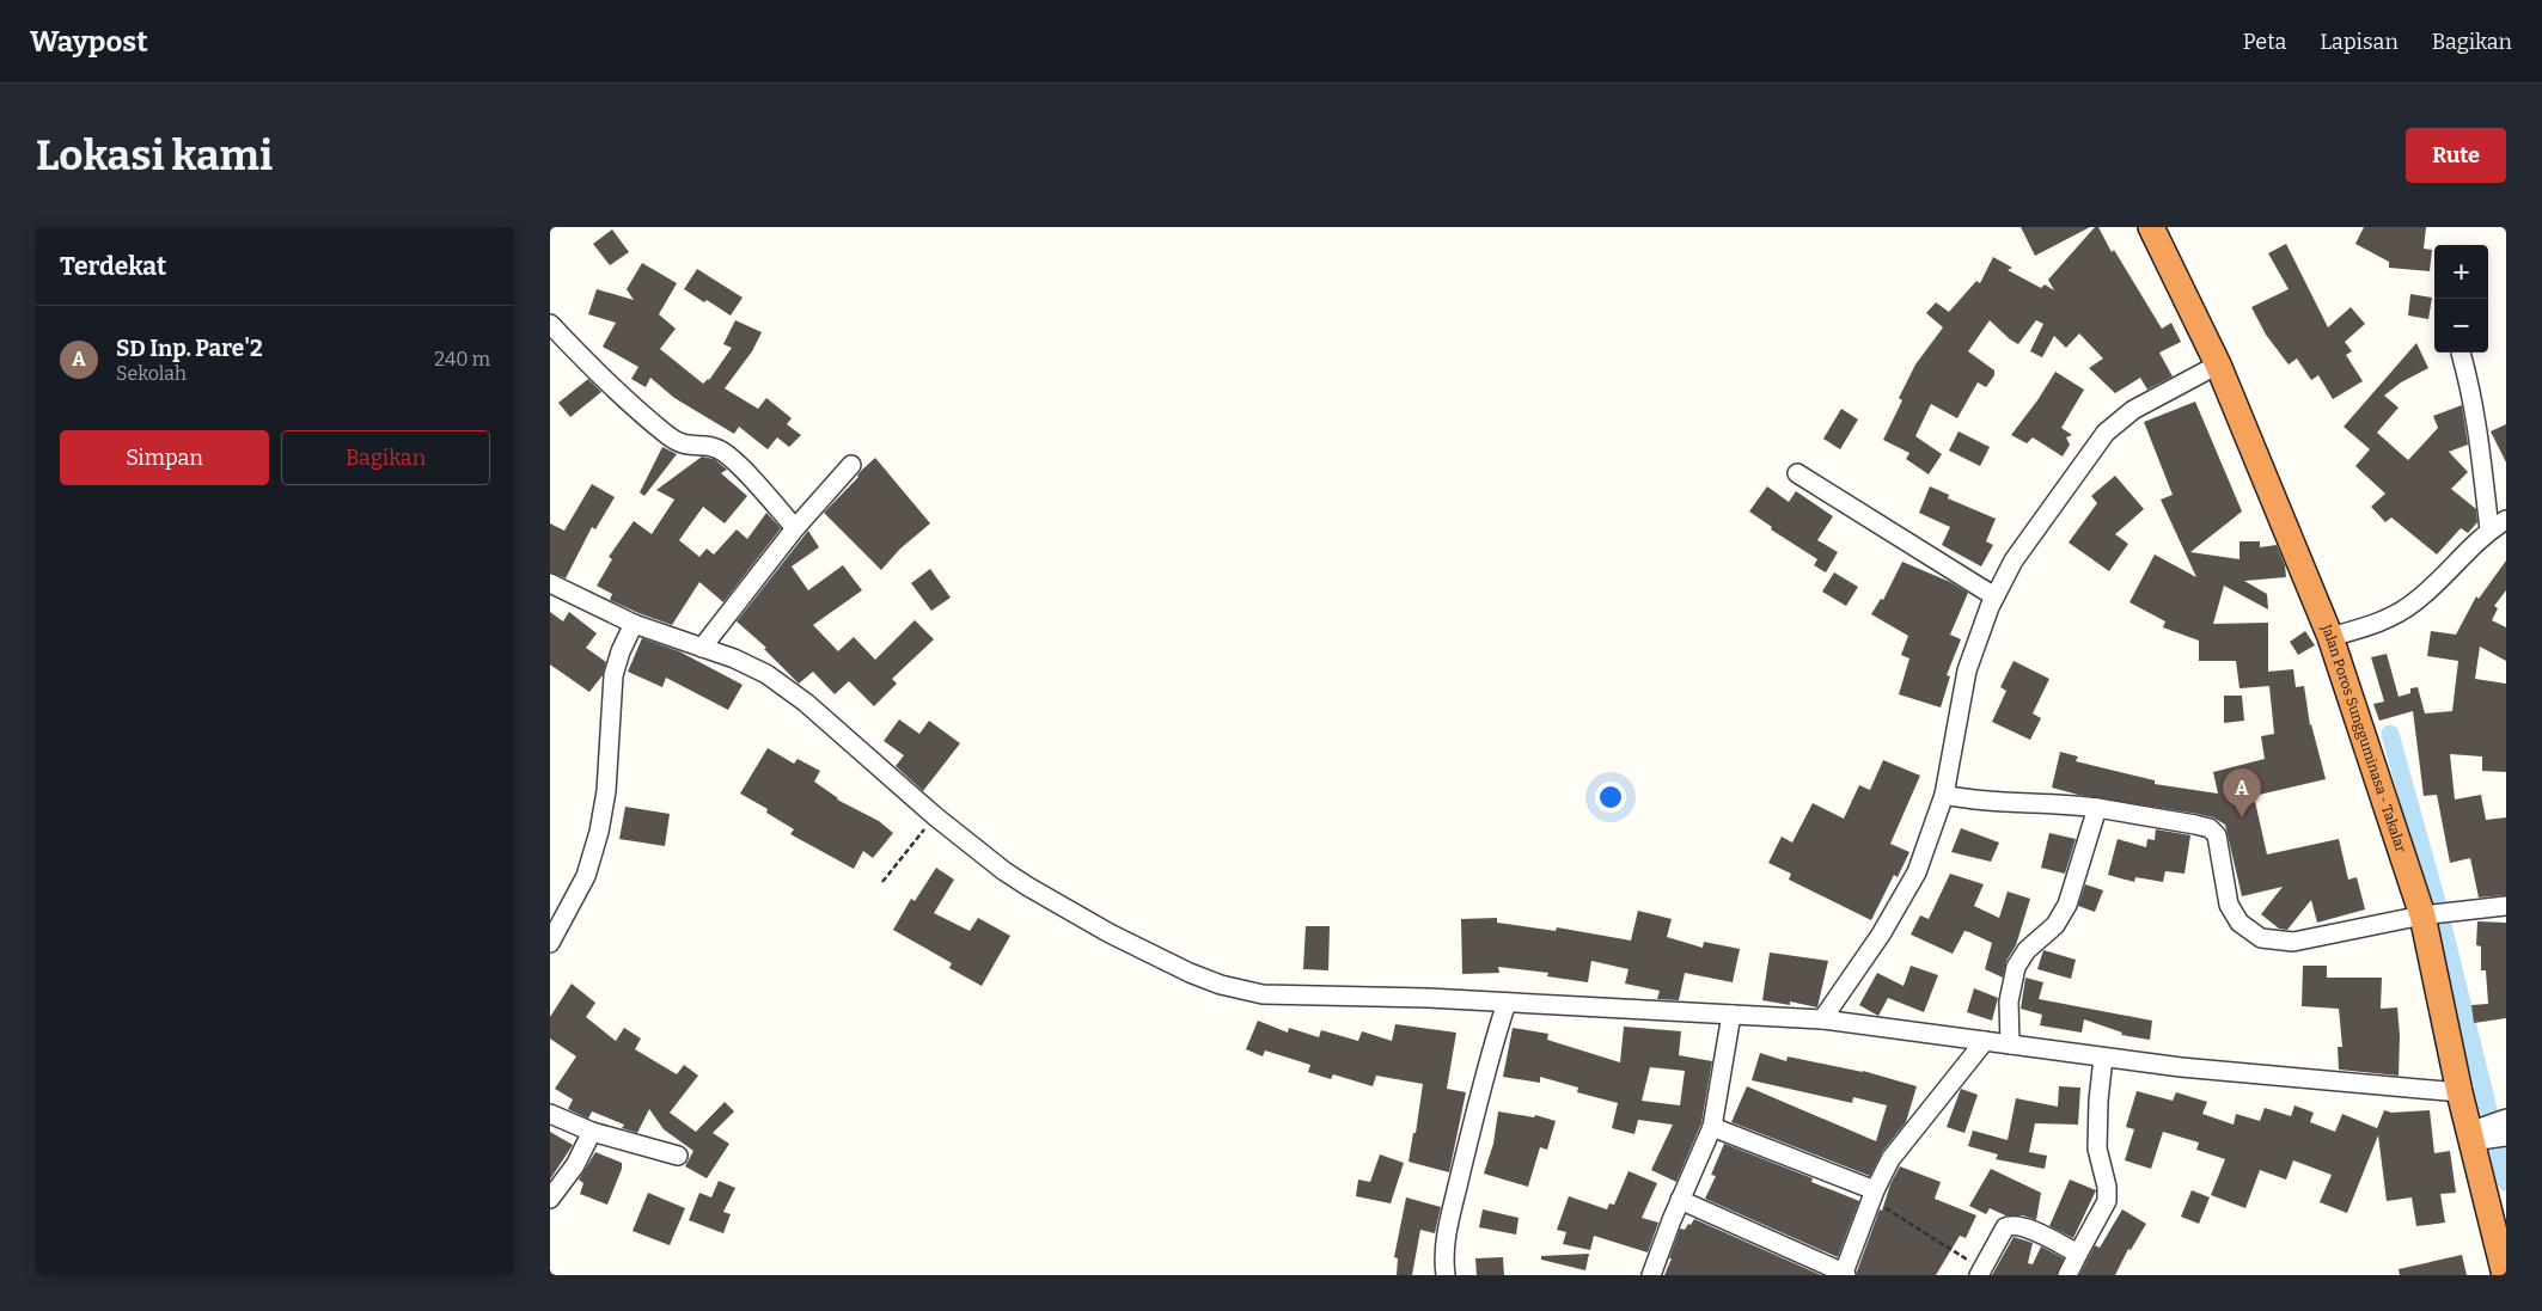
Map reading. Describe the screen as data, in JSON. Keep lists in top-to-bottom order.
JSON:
{
  "streets": {
    "highway": ["Jalan Poros Sungguminasa - Takalar"]
  },
  "page": {
    "header": "Waypost",
    "nav": ["Peta", "Lapisan", "Bagikan"],
    "buttons": [
      "Rute",
      ["Simpan", "Bagikan"]
    ],
    "title": "Lokasi kami",
    "heading": "Terdekat",
    "map_buttons": ["+", "−"],
    "list": [
      {
        "mark": "A",
        "name": "SD Inp. Pare'2",
        "note": "Sekolah",
        "value": "240 m"
      }
    ],
    "pins": "A"
  }
}
